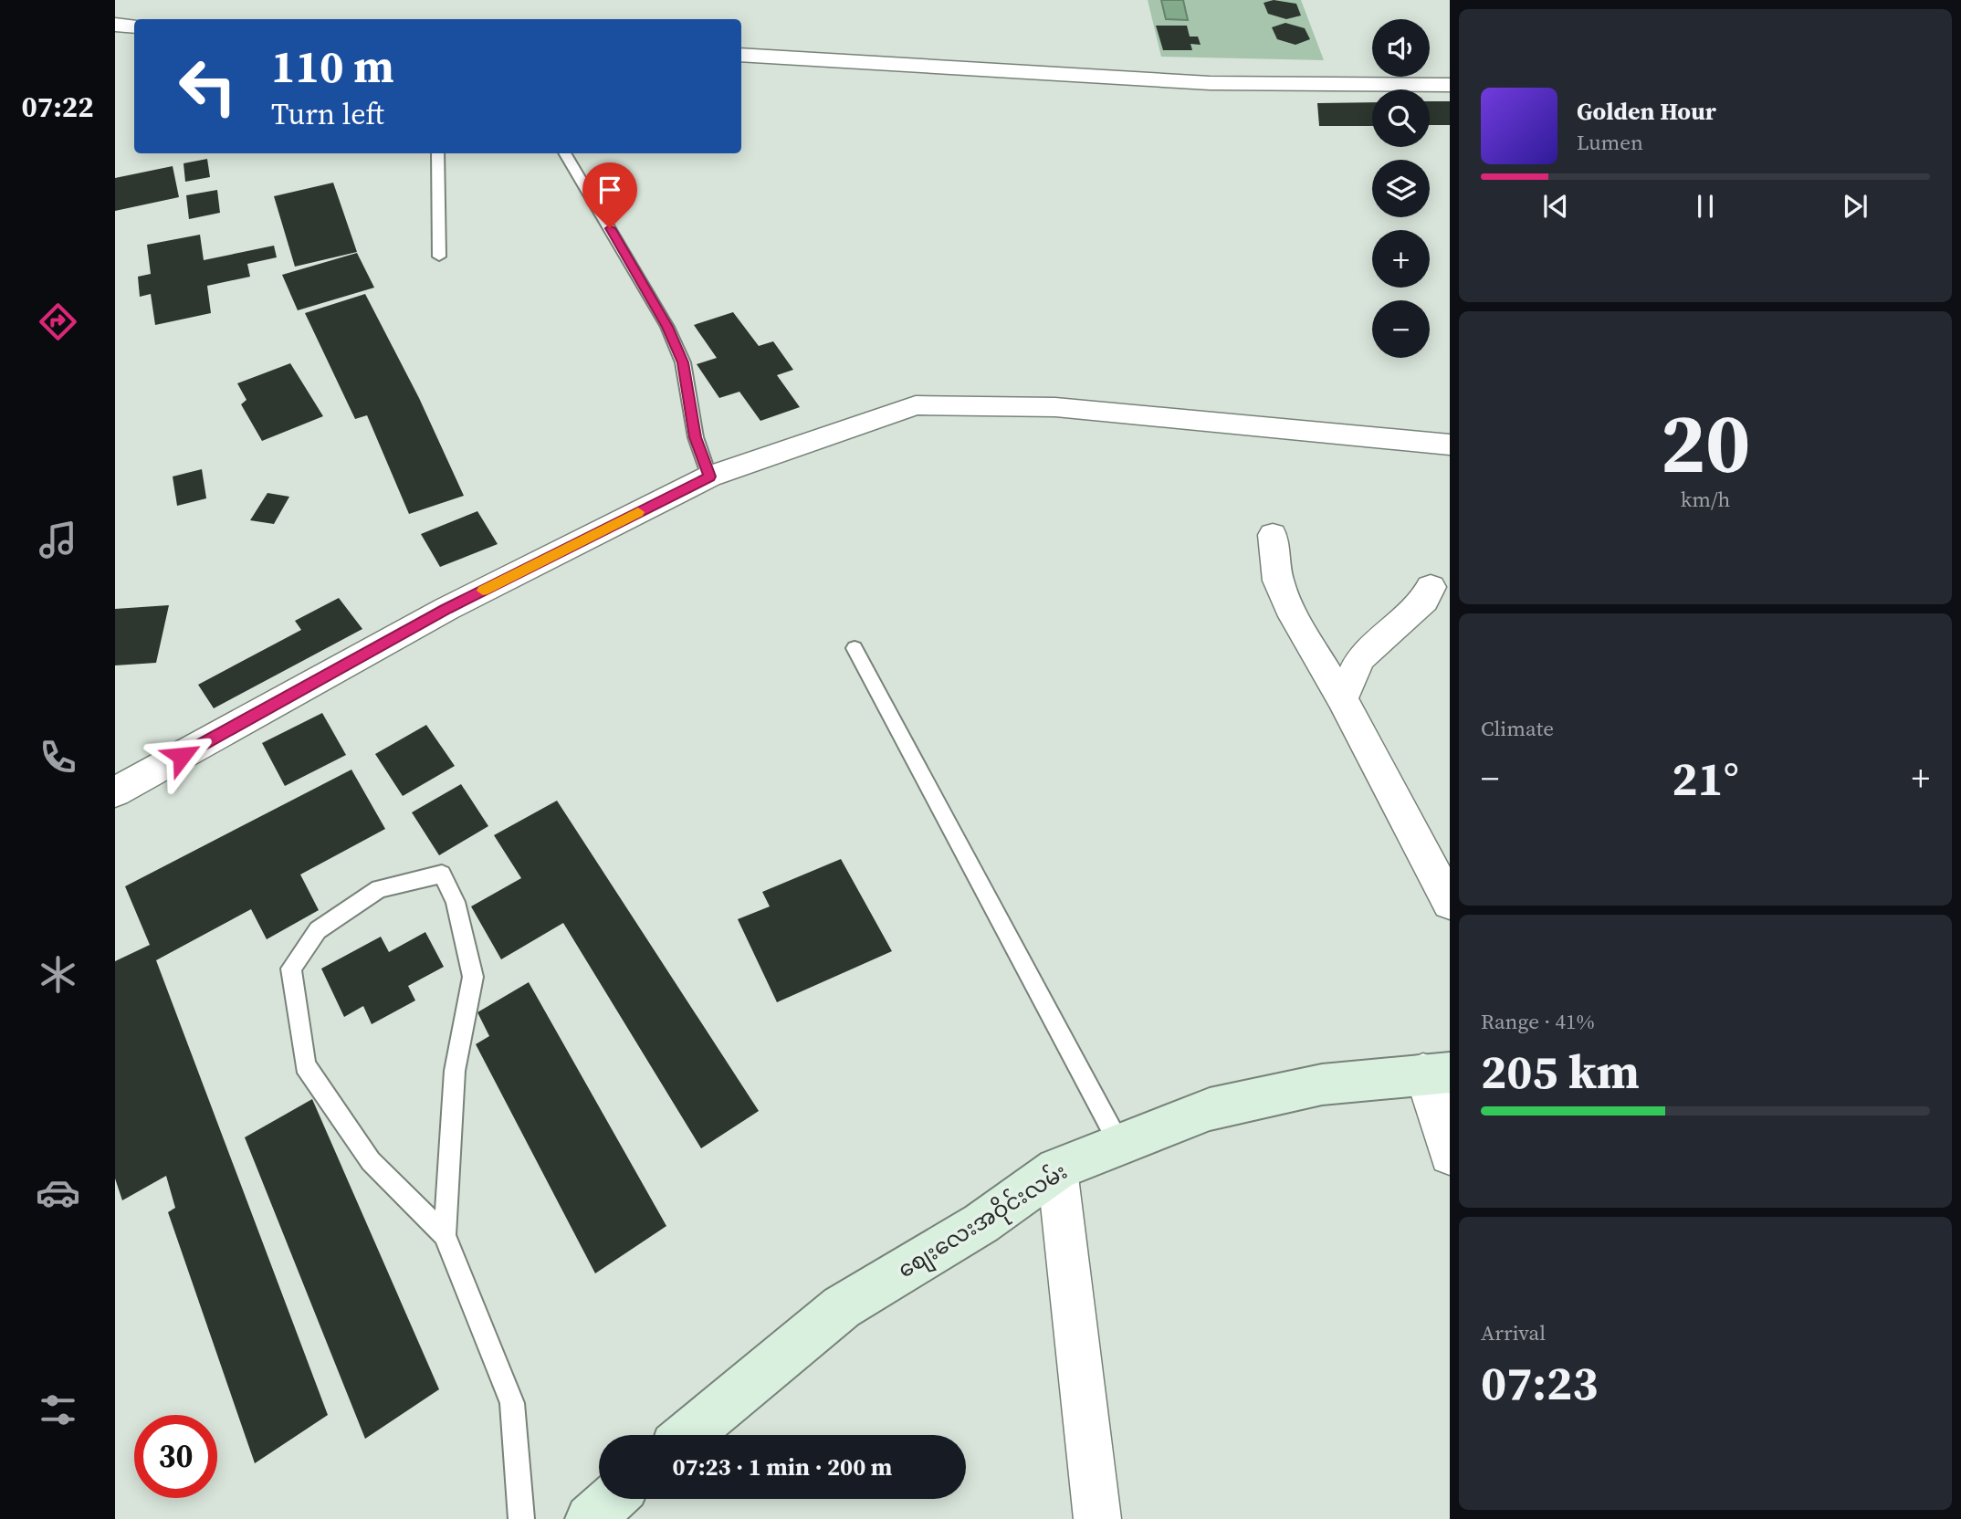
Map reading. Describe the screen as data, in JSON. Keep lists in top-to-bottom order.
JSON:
{
  "streets": {
    "street": ["စျေးလေးအဝိုင်းလမ်း"]
  },
  "page": {
    "tabs": "07:22",
    "map_buttons": ["+", "−"],
    "turn": ["110 m", "Turn left"],
    "song": ["Golden Hour", "Lumen"],
    "tile": [
      ["20", "km/h"],
      "Climate",
      ["Range · 41%", "205 km"],
      ["Arrival", "07:23"]
    ],
    "heat": ["−", "21°", "+"],
    "limit": "30",
    "trip": "07:23 · 1 min · 200 m"
  }
}
